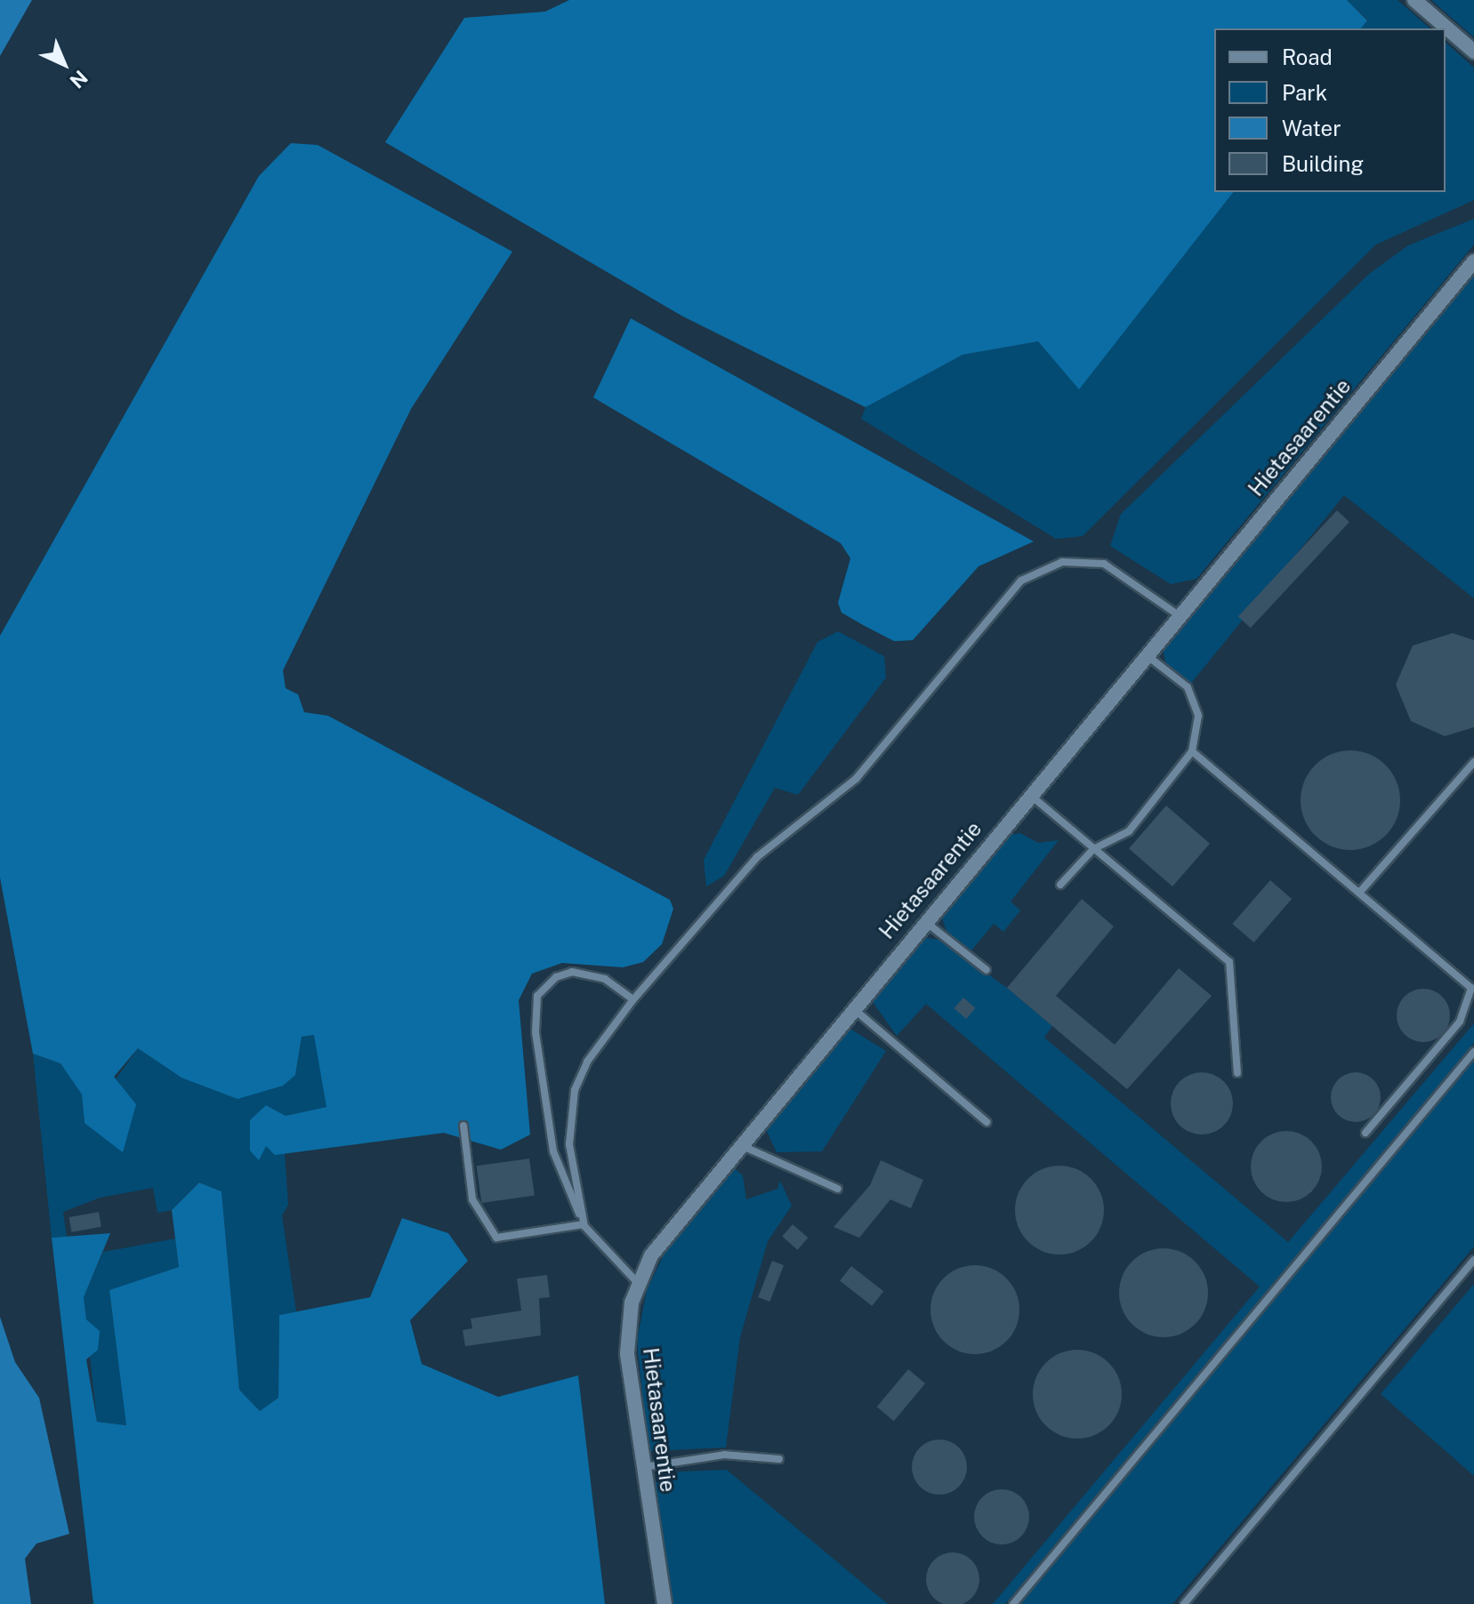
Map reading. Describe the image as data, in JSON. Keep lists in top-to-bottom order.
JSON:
{
  "streets": {
    "street": ["Hietasaarentie"]
  },
  "legend": [
    "Road",
    "Park",
    "Water",
    "Building"
  ],
  "north": "bottom right"
}
